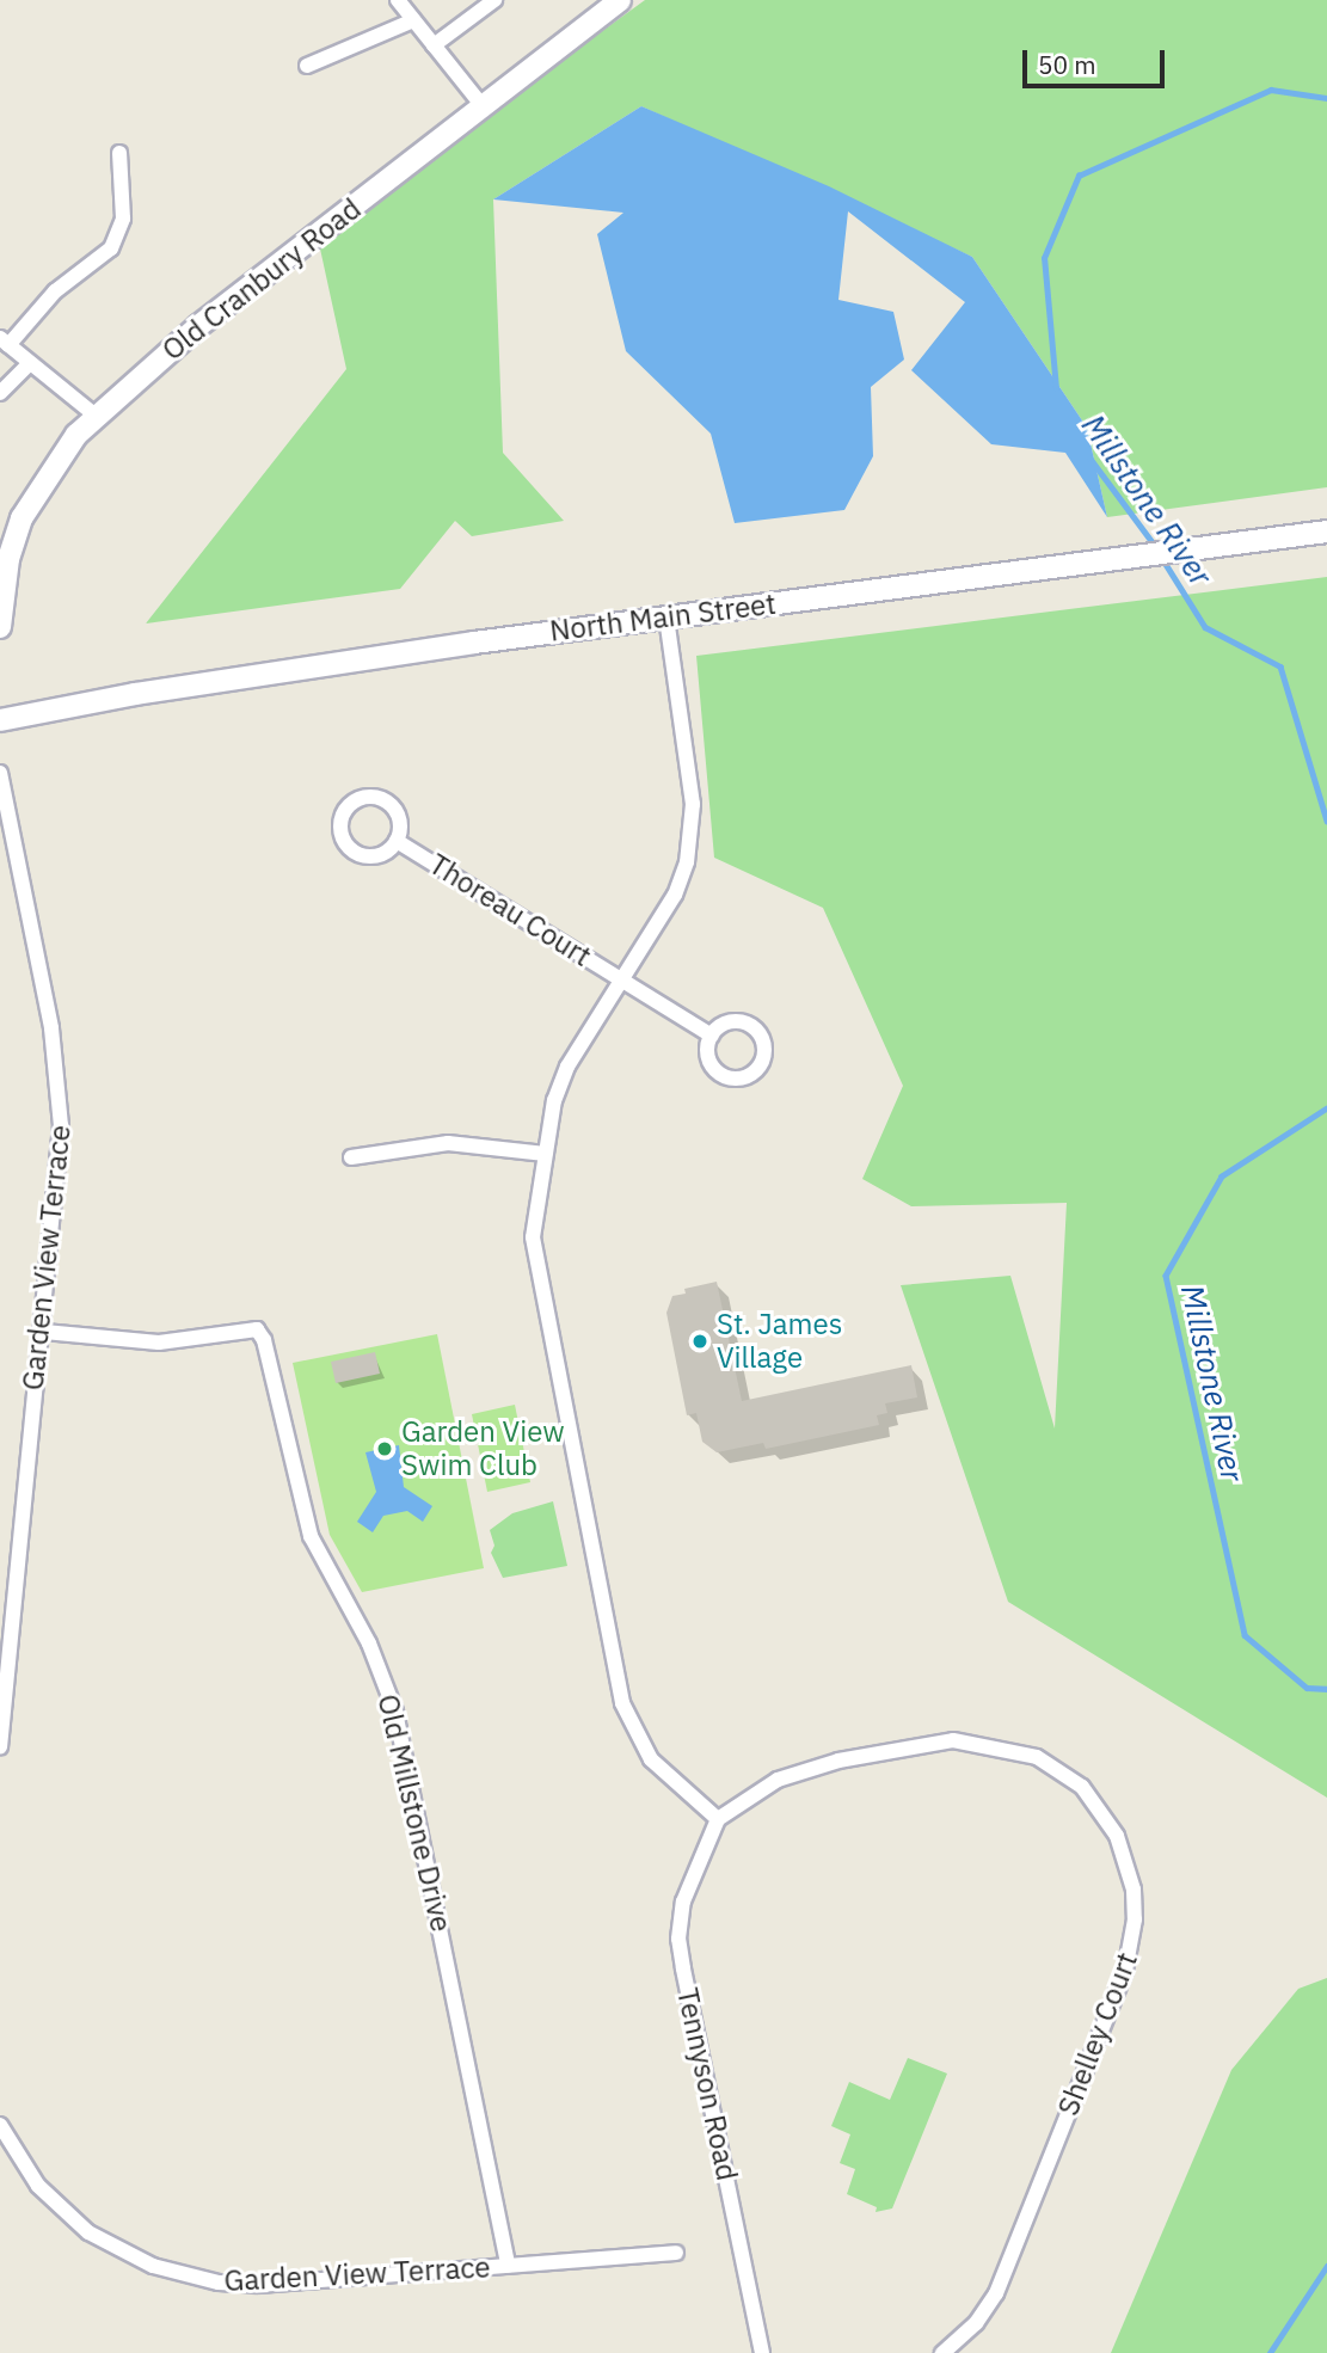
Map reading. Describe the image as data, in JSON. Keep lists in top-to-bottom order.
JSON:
{
  "streets": {
    "street": [
      "Old Cranbury Road",
      "North Main Street",
      "Thoreau Court",
      "Garden View Terrace",
      "Old Millstone Drive",
      "Shelley Court",
      "Tennyson Road"
    ]
  },
  "crossings": [
    ["Garden View Terrace", "Old Millstone Drive"],
    ["Shelley Court", "Tennyson Road"]
  ],
  "water": ["Millstone River"],
  "places": ["St. James Village", "Garden View Swim Club"],
  "scale_bar": "50 m"
}
